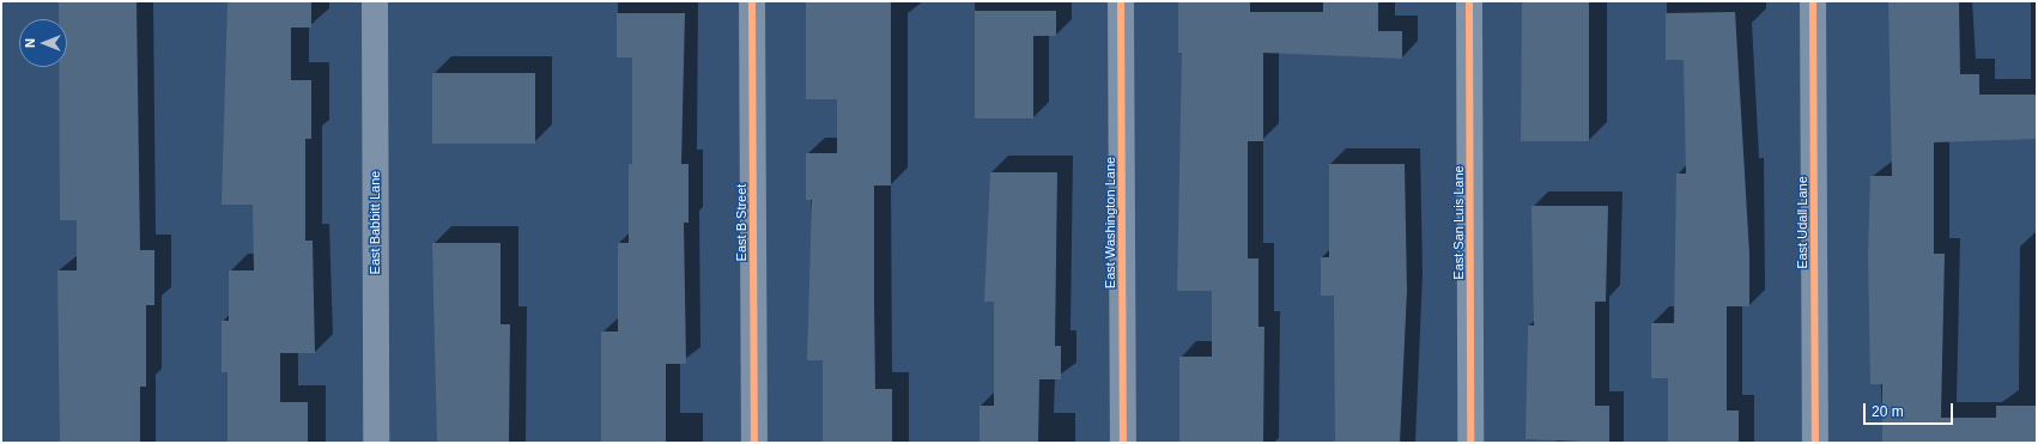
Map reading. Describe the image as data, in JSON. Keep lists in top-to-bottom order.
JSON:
{
  "streets": {
    "street": [
      "East Babbitt Lane",
      "East B Street",
      "East Washington Lane",
      "East San Luis Lane",
      "East Udall Lane"
    ]
  },
  "scale_bar": "20 m",
  "north": "left"
}
